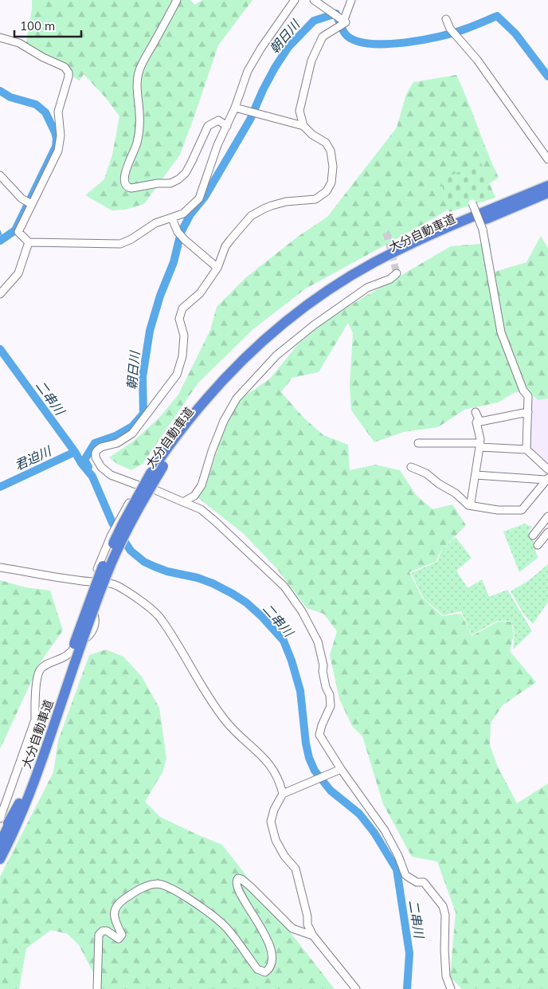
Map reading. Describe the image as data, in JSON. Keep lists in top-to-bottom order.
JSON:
{
  "streets": {
    "highway": ["大分自動車道"]
  },
  "water": ["朝日川", "二串川", "君迫川"],
  "scale_bar": "100 m"
}
